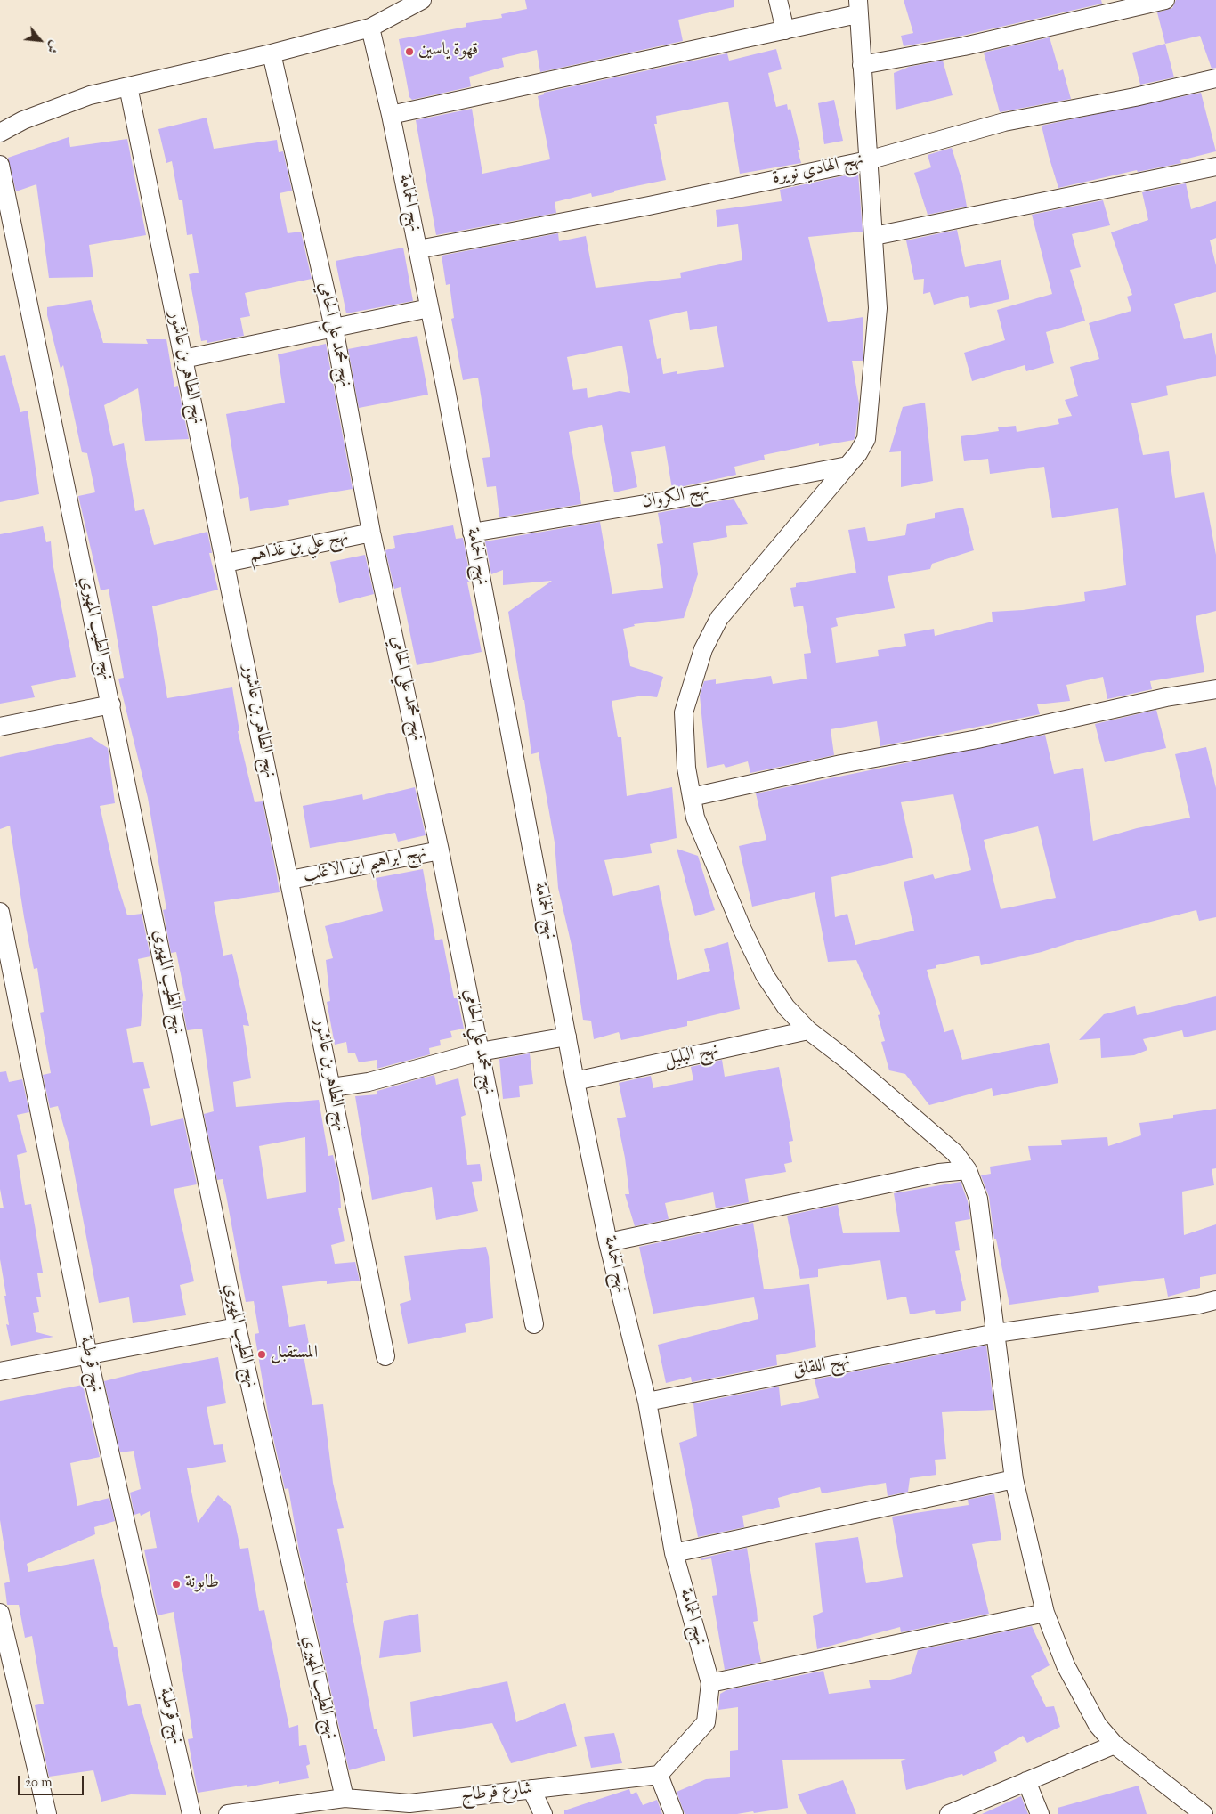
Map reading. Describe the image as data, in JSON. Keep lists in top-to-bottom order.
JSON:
{
  "streets": {
    "street": [
      "نهج الهادي نويرة",
      "نهج الحمامة",
      "نهج محمد علي الحامي",
      "نهج الطاهر بن عاشور",
      "نهج الكروان",
      "نهج علي بن غذاهم",
      "نهج الطيب المهيري",
      "نهج ابراهيم ابن الاغلب",
      "نهج البلبل",
      "نهج قرطبة",
      "نهج اللقلق",
      "شارع قرطاج"
    ]
  },
  "crossings": [
    ["نهج الهادي نويرة", "نهج الحمامة"],
    ["نهج الحمامة", "نهج الكروان"],
    ["نهج الحمامة", "نهج البلبل"],
    ["نهج الحمامة", "نهج اللقلق"],
    ["نهج الحمامة", "شارع قرطاج"],
    ["نهج محمد علي الحامي", "نهج علي بن غذاهم"],
    ["نهج محمد علي الحامي", "نهج ابراهيم ابن الاغلب"],
    ["نهج الطاهر بن عاشور", "نهج علي بن غذاهم"],
    ["نهج الطاهر بن عاشور", "نهج ابراهيم ابن الاغلب"],
    ["نهج الطيب المهيري", "شارع قرطاج"]
  ],
  "places": ["قهوة ياسين", "المستقبل", "طابونة"],
  "scale_bar": "20 m",
  "north": "bottom right"
}
